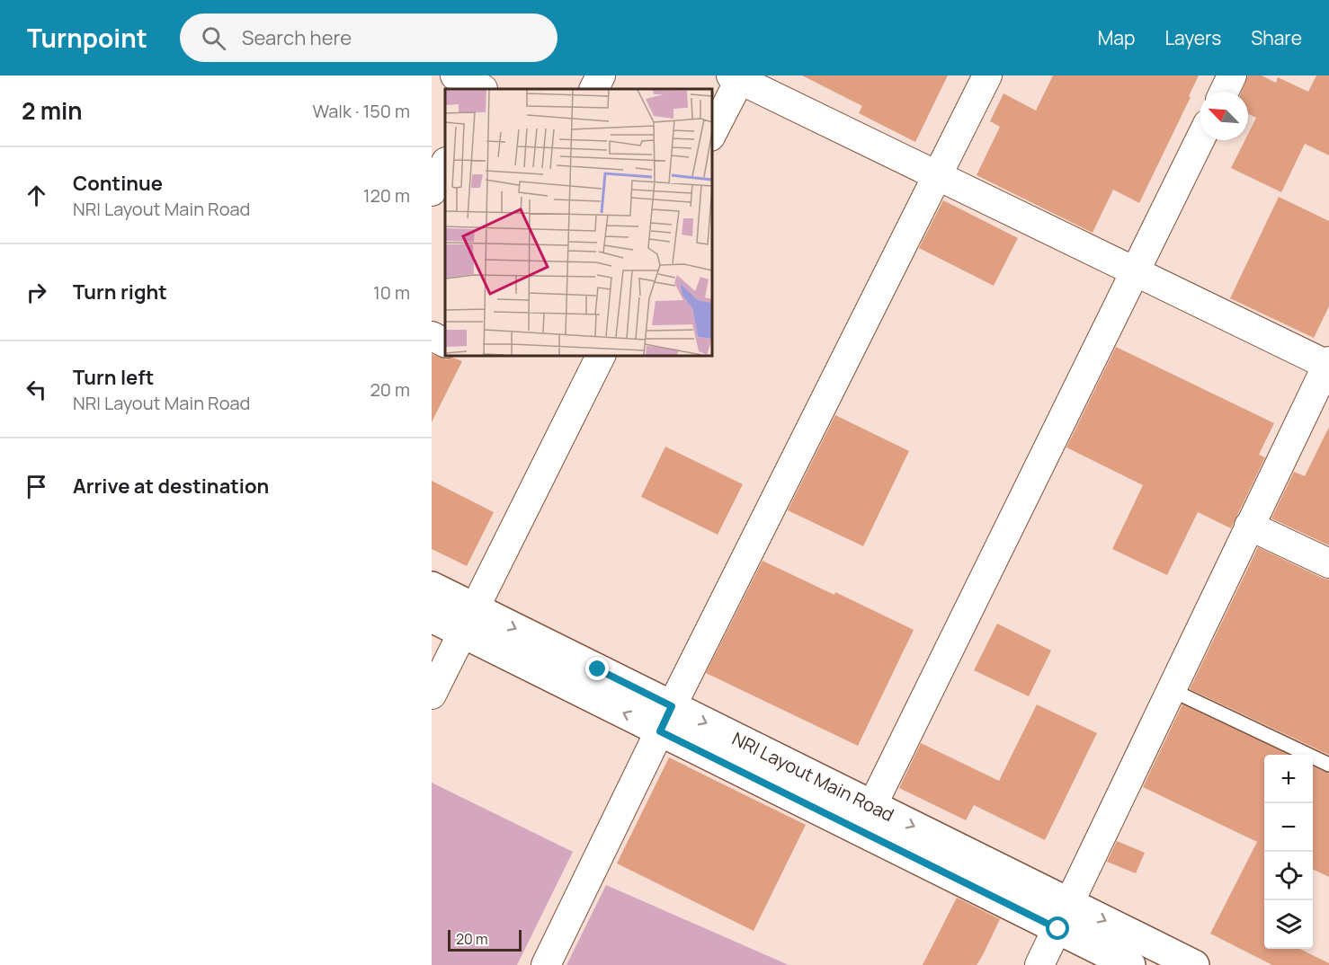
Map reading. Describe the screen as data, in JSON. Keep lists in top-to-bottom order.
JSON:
{
  "streets": {
    "street": ["NRI Layout Main Road"]
  },
  "scale_bar": "20 m",
  "north": "top left",
  "page": {
    "header": "Turnpoint",
    "search": "Search here",
    "nav": ["Map", "Layers", "Share"],
    "heading": ["2 min", "Walk · 150 m"],
    "list": [
      ["Continue", "NRI Layout Main Road", "120 m"],
      ["Turn right", "10 m"],
      ["Turn left", "NRI Layout Main Road", "20 m"],
      "Arrive at destination"
    ],
    "map_buttons": ["+", "−"],
    "scale": "20 m"
  }
}
